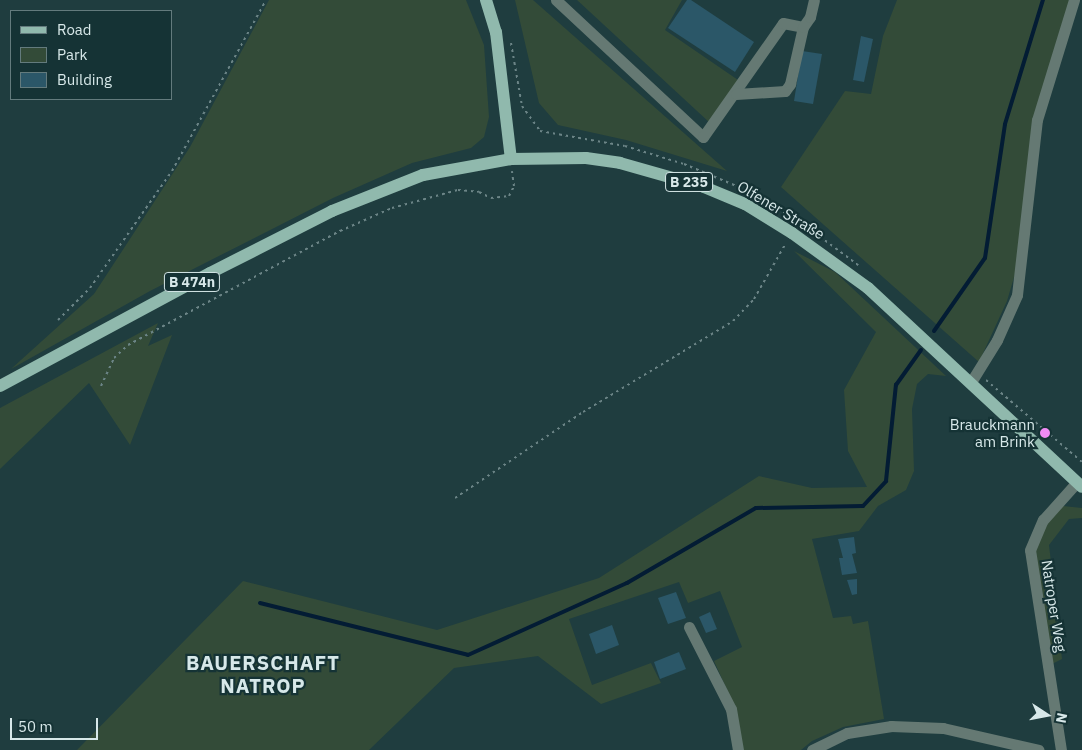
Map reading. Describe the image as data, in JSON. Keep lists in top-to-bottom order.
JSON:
{
  "streets": {
    "main road": ["B 235", "Olfener Straße", "B 474n"],
    "street": ["Natroper Weg"]
  },
  "crossings": [
    ["Olfener Straße", "B 474n"],
    ["Olfener Straße", "Natroper Weg"]
  ],
  "districts": ["BAUERSCHAFT NATROP"],
  "places": ["Brauckmann am Brink"],
  "legend": ["Road", "Park", "Building"],
  "scale_bar": "50 m",
  "north": "right"
}
